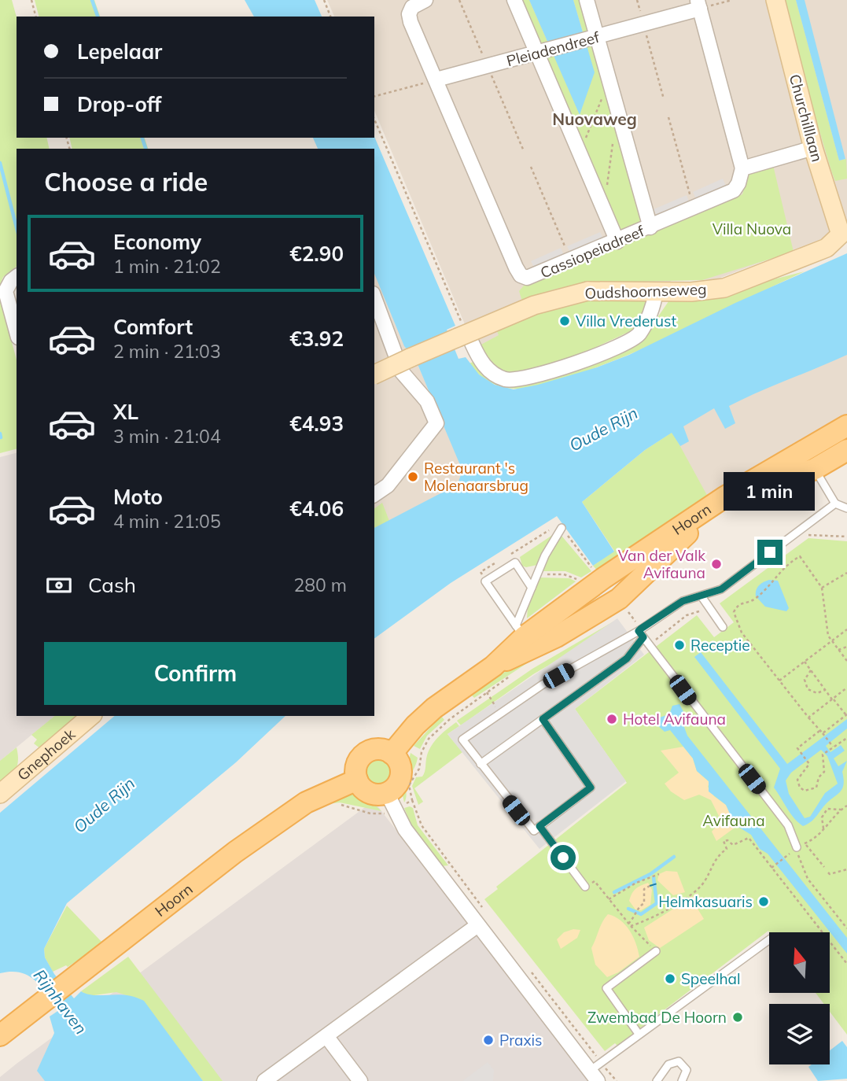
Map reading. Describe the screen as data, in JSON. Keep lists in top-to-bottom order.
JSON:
{
  "streets": {
    "main road": ["Hoorn"],
    "street": [
      "Pleiadendreef",
      "Churchilllaan",
      "Cassiopeiadreef",
      "Oudshoornseweg",
      "Gnephoek"
    ]
  },
  "crossings": [
    ["Pleiadendreef", "Cassiopeiadreef"],
    ["Churchilllaan", "Oudshoornseweg"]
  ],
  "districts": ["Nuovaweg"],
  "water": ["Oude Rijn", "Rijnhaven"],
  "parks": ["Villa Nuova", "Avifauna"],
  "places": [
    "Villa Vrederust",
    "Restaurant 's Molenaarsbrug",
    "Van der Valk Avifauna",
    "Receptie",
    "Hotel Avifauna",
    "Helmkasuaris",
    "Speelhal",
    "Zwembad De Hoorn",
    "Praxis"
  ],
  "north": "top",
  "page": {
    "banner": ["Lepelaar", "Drop-off"],
    "heading": "Choose a ride",
    "list": [
      {
        "name": "Economy",
        "note": "1 min · 21:02",
        "value": "€2.90"
      },
      {
        "name": "Comfort",
        "note": "2 min · 21:03",
        "value": "€3.92"
      },
      {
        "name": "XL",
        "note": "3 min · 21:04",
        "value": "€4.93"
      },
      {
        "name": "Moto",
        "note": "4 min · 21:05",
        "value": "€4.06"
      }
    ],
    "bubble": "1 min",
    "pay": ["Cash", "280 m"],
    "buttons": "Confirm"
  }
}
